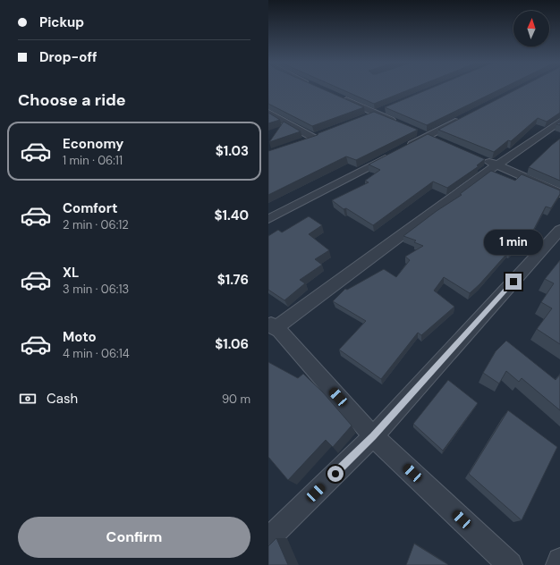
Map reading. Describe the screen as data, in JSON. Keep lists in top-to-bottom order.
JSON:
{
  "north": "top",
  "page": {
    "banner": ["Pickup", "Drop-off"],
    "heading": "Choose a ride",
    "list": [
      {
        "name": "Economy",
        "note": "1 min · 06:11",
        "value": "$1.03"
      },
      {
        "name": "Comfort",
        "note": "2 min · 06:12",
        "value": "$1.40"
      },
      {
        "name": "XL",
        "note": "3 min · 06:13",
        "value": "$1.76"
      },
      {
        "name": "Moto",
        "note": "4 min · 06:14",
        "value": "$1.06"
      }
    ],
    "bubble": "1 min",
    "pay": ["Cash", "90 m"],
    "buttons": "Confirm"
  }
}
